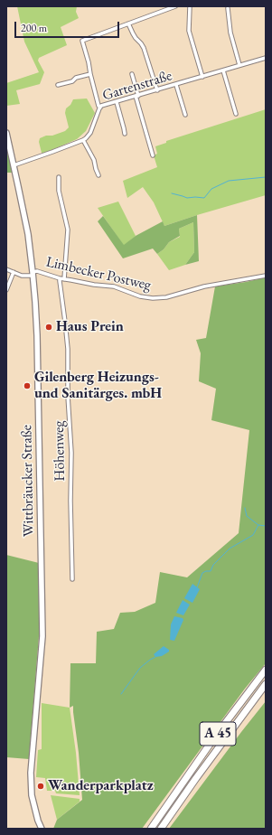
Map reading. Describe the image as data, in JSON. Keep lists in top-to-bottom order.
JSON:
{
  "streets": {
    "highway": ["A 45"],
    "main road": ["Wittbräucker Straße"],
    "street": ["Gartenstraße", "Limbecker Postweg", "Höhenweg"]
  },
  "crossings": [
    ["Limbecker Postweg", "Höhenweg"],
    ["Limbecker Postweg", "Wittbräucker Straße"]
  ],
  "places": ["Haus Prein", "Gilenberg Heizungs- und Sanitärges. mbH", "Wanderparkplatz"],
  "scale_bar": "200 m"
}
